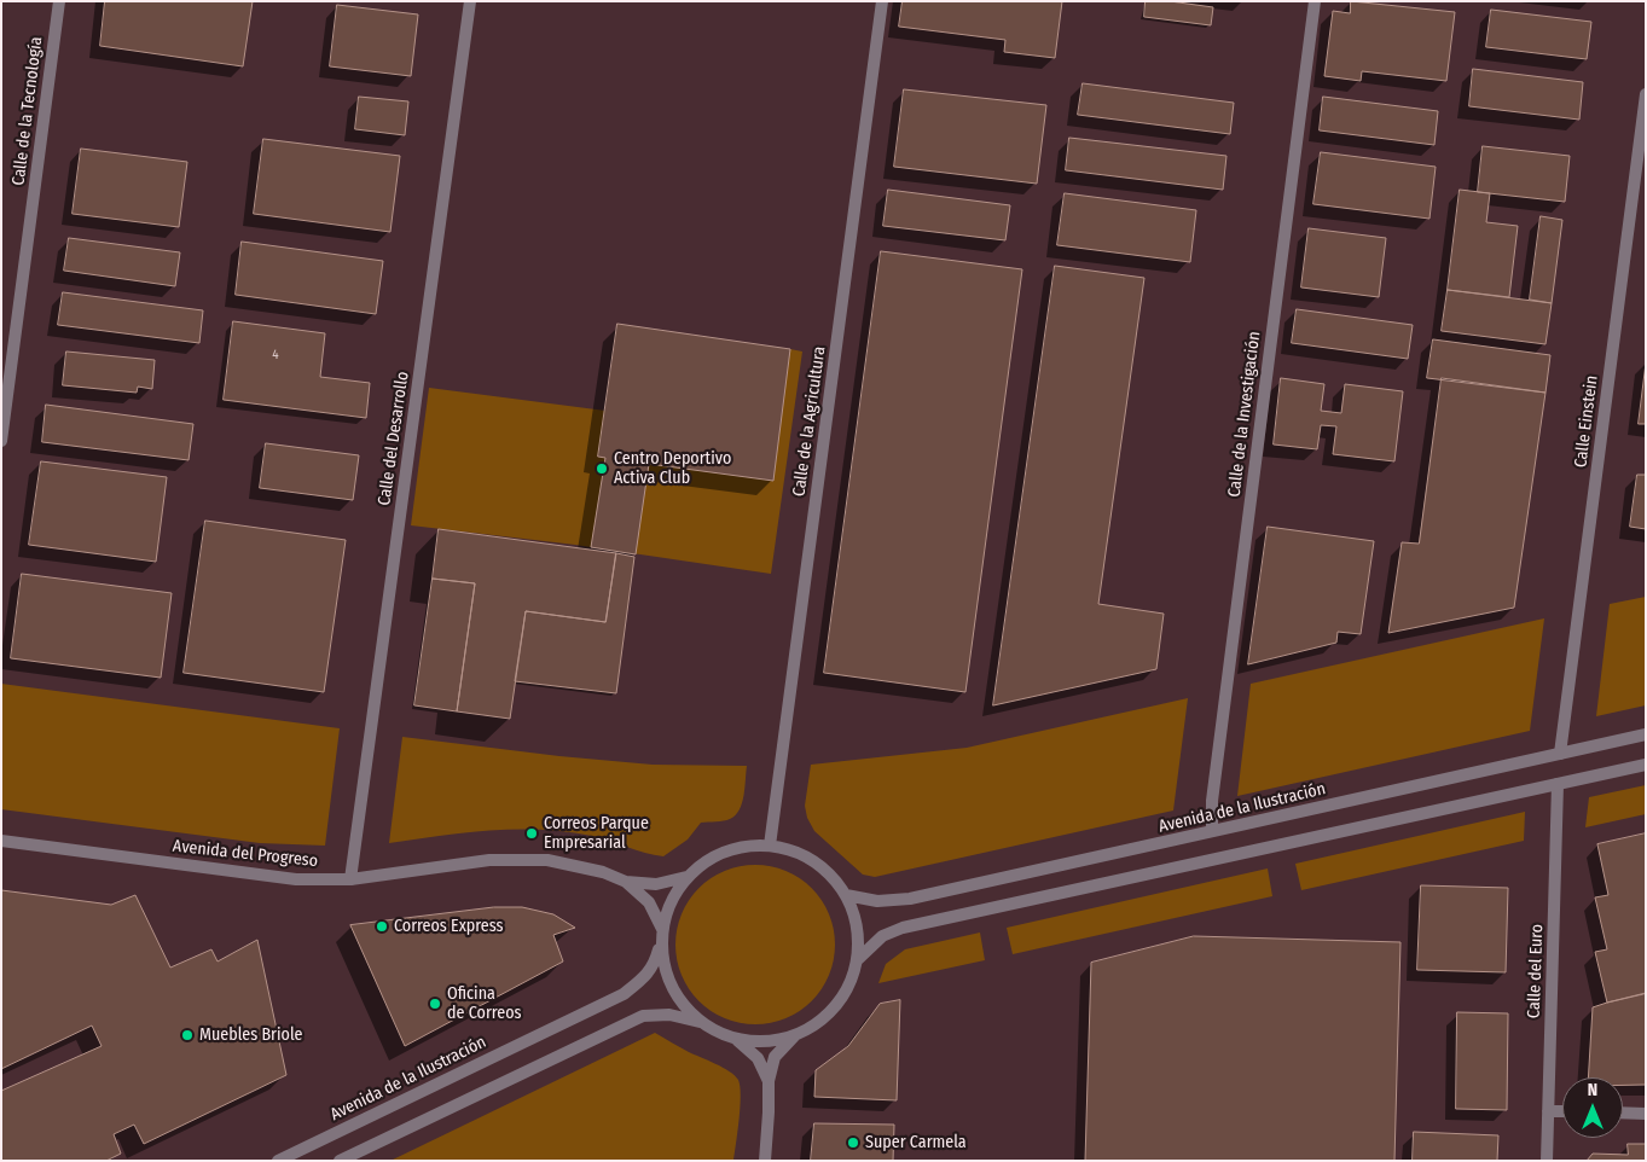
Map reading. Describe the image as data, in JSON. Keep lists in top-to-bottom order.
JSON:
{
  "streets": {
    "street": [
      "Calle de la Tecnología",
      "Calle de la Investigación",
      "Calle de la Agricultura",
      "Calle Einstein",
      "Calle del Desarrollo",
      "Avenida de la Ilustración",
      "Avenida del Progreso",
      "Calle del Euro"
    ]
  },
  "crossings": [
    ["Calle de la Investigación", "Avenida de la Ilustración"],
    ["Calle de la Agricultura", "Avenida de la Ilustración"],
    ["Calle de la Agricultura", "Avenida del Progreso"],
    ["Calle Einstein", "Avenida de la Ilustración"],
    ["Calle del Desarrollo", "Avenida del Progreso"],
    ["Avenida de la Ilustración", "Avenida del Progreso"]
  ],
  "places": [
    "Centro Deportivo Activa Club",
    "Correos Parque Empresarial",
    "Correos Express",
    "Oficina de Correos",
    "Muebles Briole",
    "Super Carmela"
  ],
  "house_numbers": ["4"],
  "north": "top"
}
